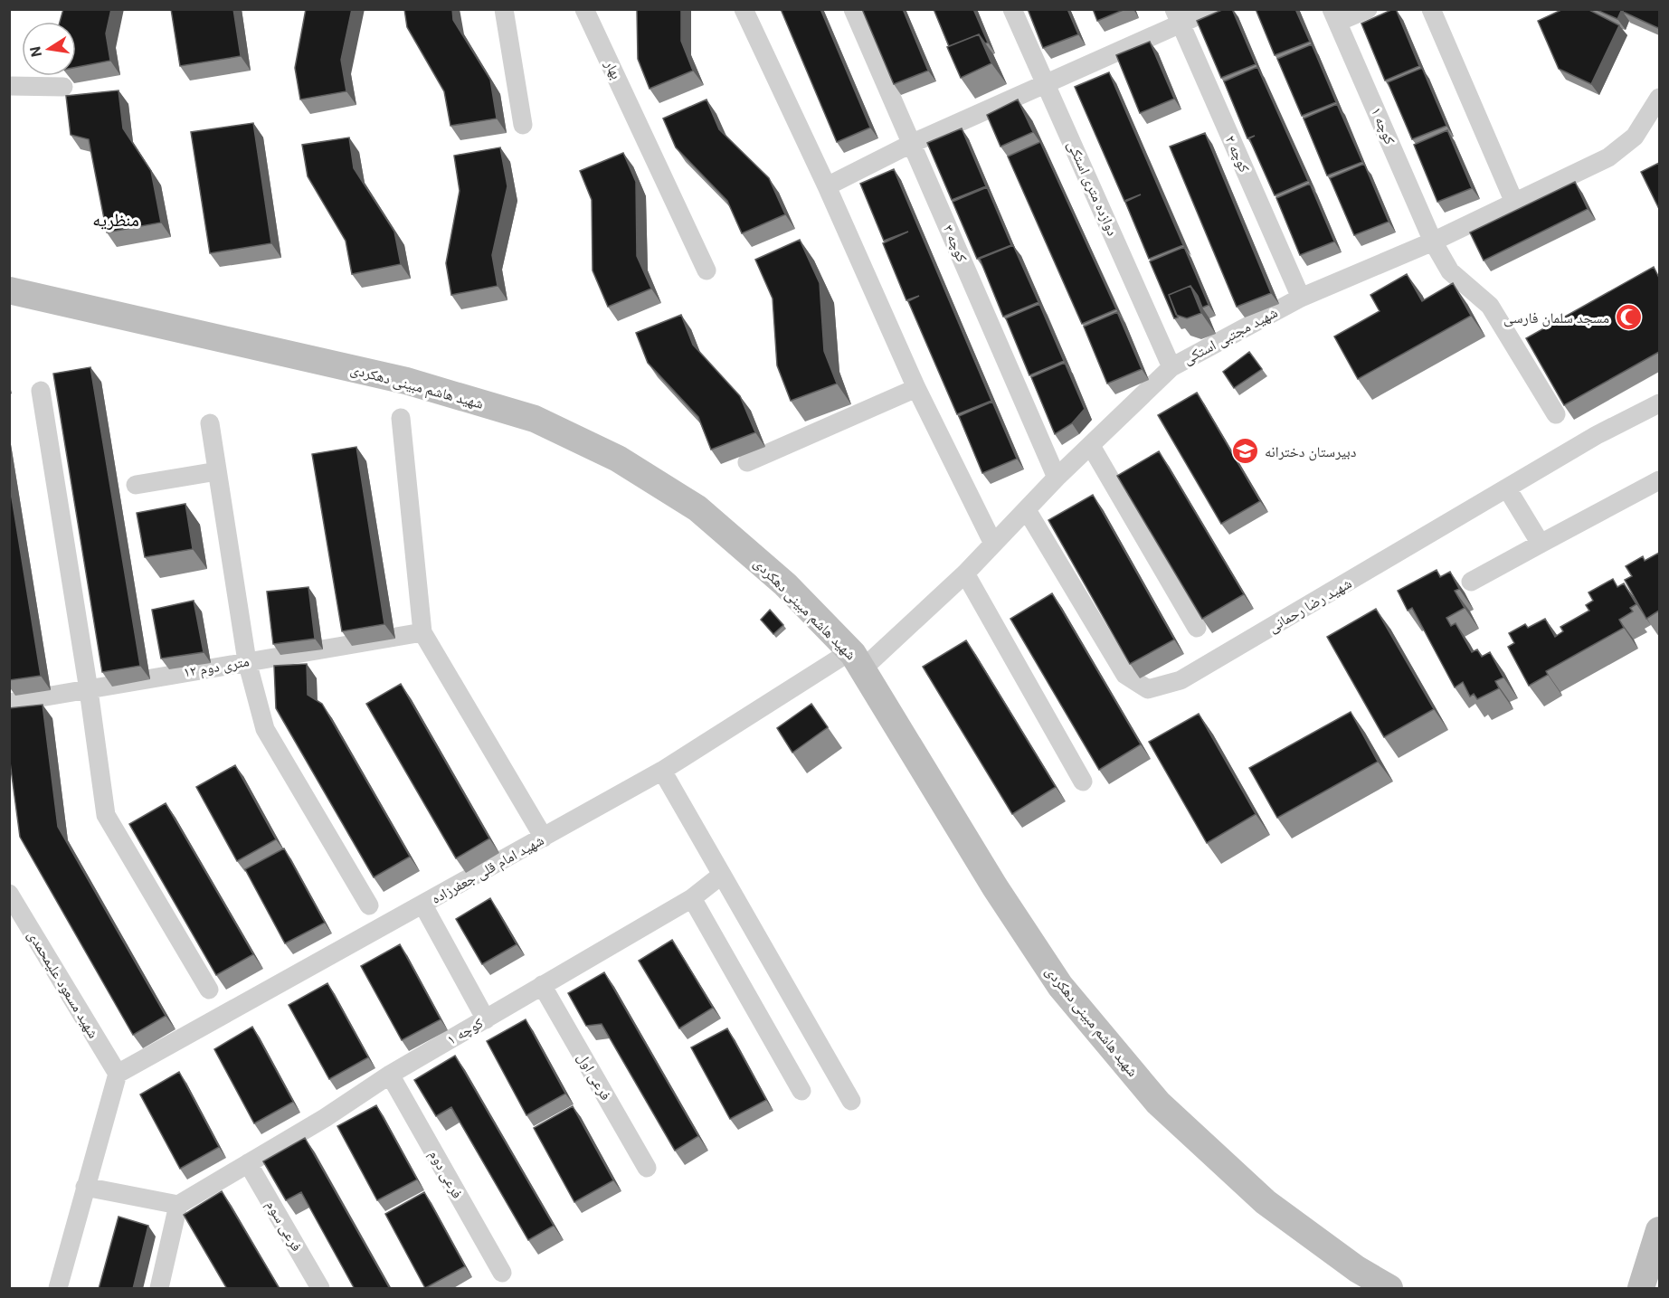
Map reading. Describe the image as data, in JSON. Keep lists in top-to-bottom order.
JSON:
{
  "streets": {
    "main road": ["شهید هاشم مبینی دهکردی"],
    "street": [
      "بهار",
      "کوچه ۱",
      "کوچه ۲",
      "دوازده متری استکی",
      "کوچه ۳",
      "شهید مجتبی استکی",
      "شهید رضا رحمانی",
      "۱۲ متری دوم",
      "شهید امام قلی جعفرزاده",
      "شهید مسعود علیمحمدی",
      "فرعی اول",
      "فرعی دوم",
      "فرعی سوم"
    ]
  },
  "crossings": [
    ["کوچه ۱", "شهید مجتبی استکی"],
    ["کوچه ۱", "فرعی اول"],
    ["کوچه ۱", "فرعی دوم"],
    ["کوچه ۱", "فرعی سوم"],
    ["کوچه ۲", "شهید مجتبی استکی"],
    ["دوازده متری استکی", "شهید مجتبی استکی"],
    ["کوچه ۳", "شهید مجتبی استکی"],
    ["شهید مجتبی استکی", "شهید هاشم مبینی دهکردی"],
    ["شهید مجتبی استکی", "شهید رضا رحمانی"],
    ["شهید مجتبی استکی", "شهید امام قلی جعفرزاده"],
    ["شهید هاشم مبینی دهکردی", "شهید امام قلی جعفرزاده"],
    ["شهید امام قلی جعفرزاده", "شهید مسعود علیمحمدی"]
  ],
  "districts": ["منظریه"],
  "places": {
    "mosque": ["مسجد سلمان فارسی"],
    "school or university": ["دبیرستان دخترانه"]
  },
  "north": "left"
}
